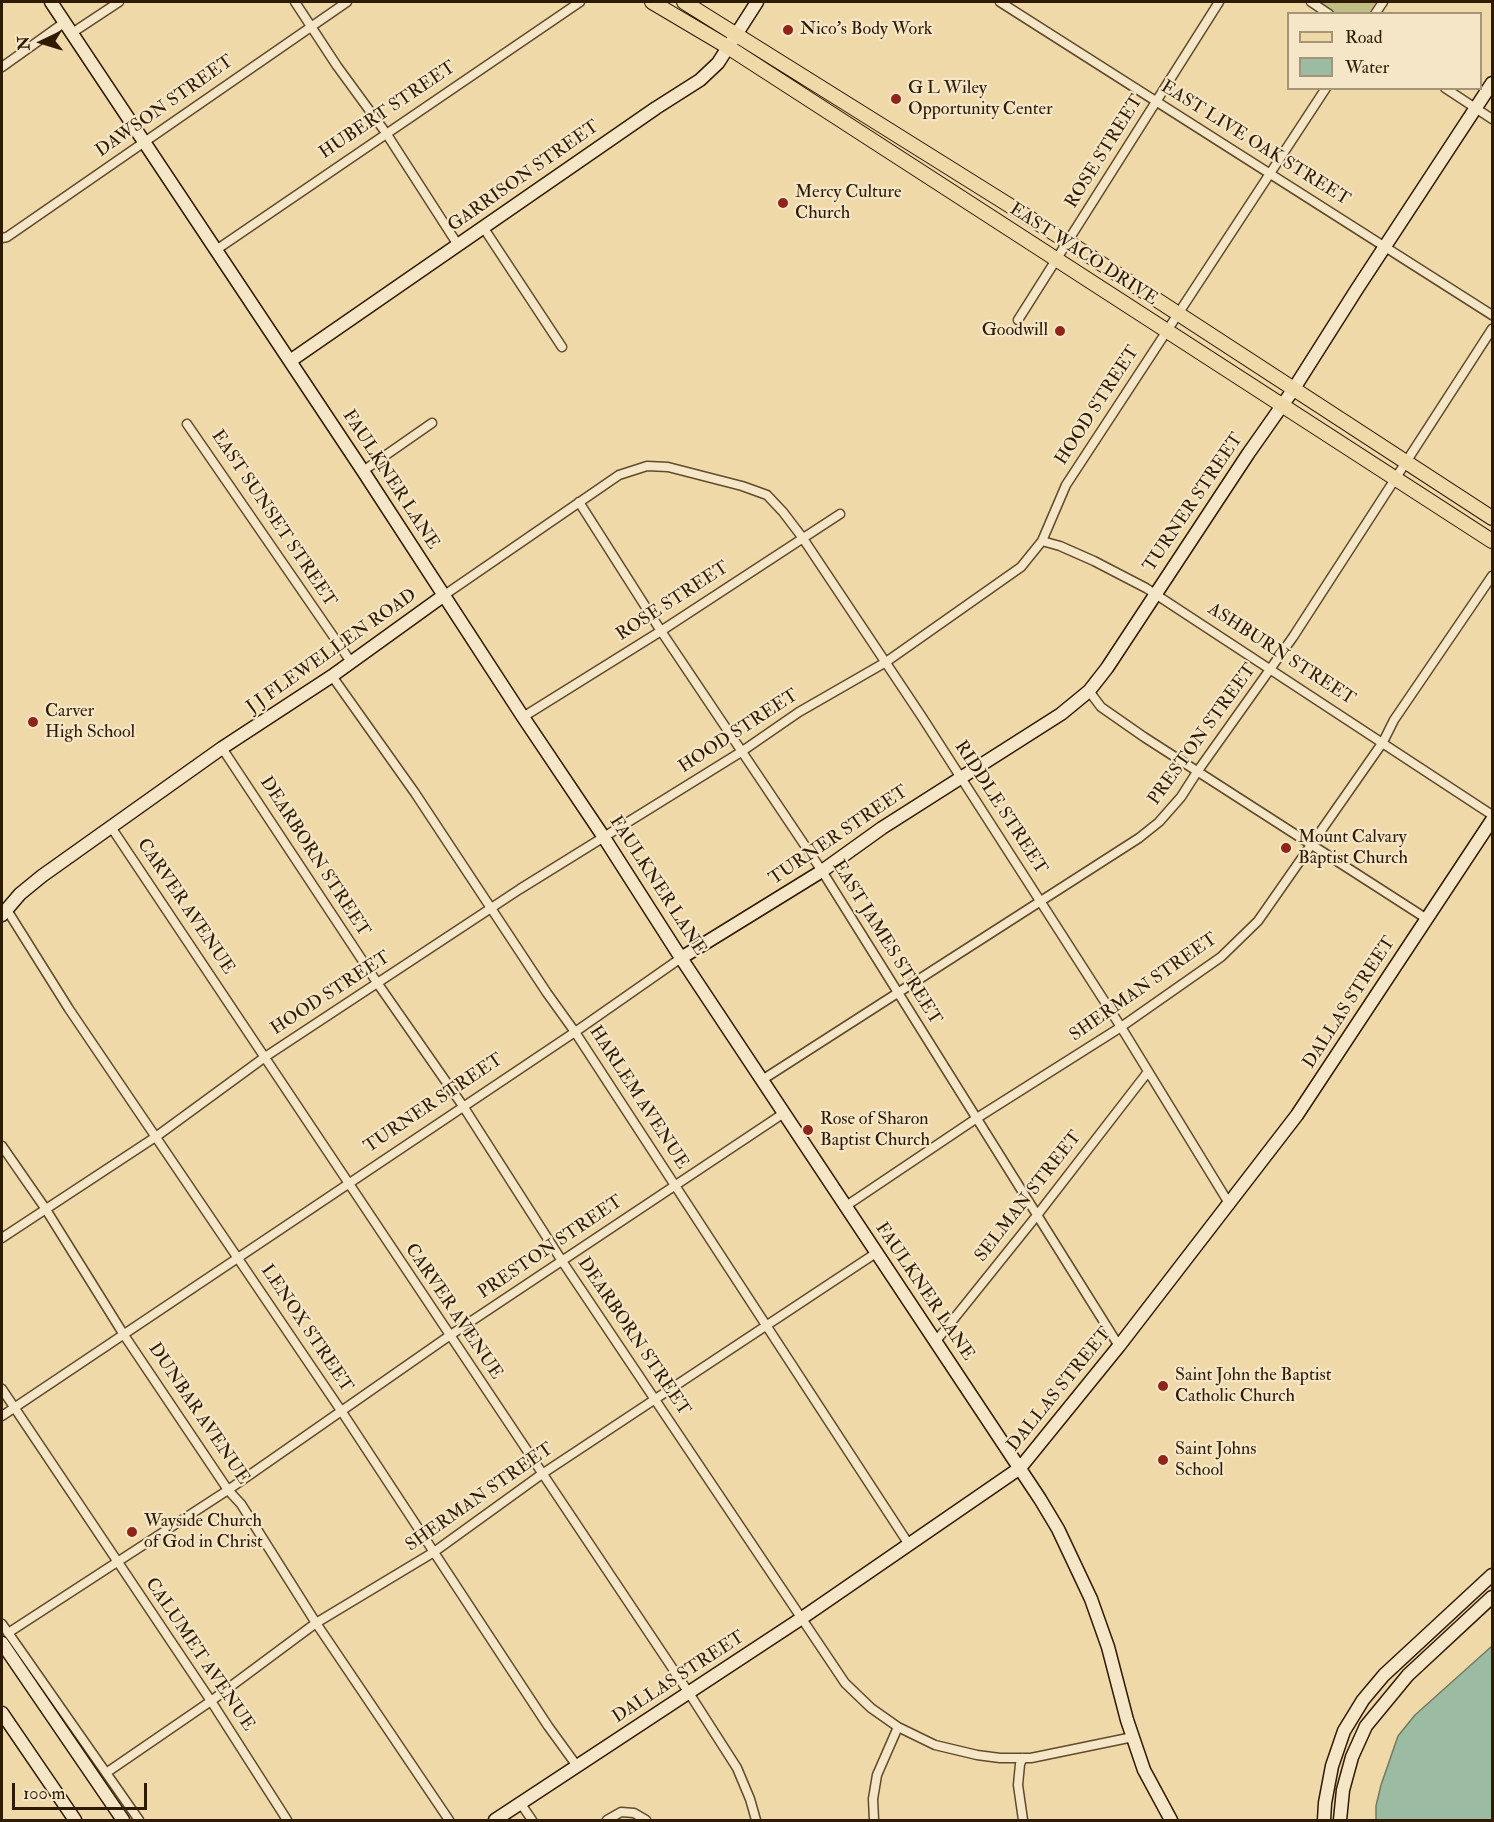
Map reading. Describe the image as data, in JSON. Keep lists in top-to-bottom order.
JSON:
{
  "streets": {
    "main road": ["EAST WACO DRIVE"],
    "street": [
      "DAWSON STREET",
      "HUBERT STREET",
      "EAST LIVE OAK STREET",
      "ROSE STREET",
      "GARRISON STREET",
      "HOOD STREET",
      "FAULKNER LANE",
      "TURNER STREET",
      "EAST SUNSET STREET",
      "J J FLEWELLEN ROAD",
      "ASHBURN STREET",
      "PRESTON STREET",
      "RIDDLE STREET",
      "DEARBORN STREET",
      "CARVER AVENUE",
      "EAST JAMES STREET",
      "SHERMAN STREET",
      "DALLAS STREET",
      "HARLEM AVENUE",
      "SELMAN STREET",
      "LENOX STREET",
      "DUNBAR AVENUE",
      "CALUMET AVENUE"
    ]
  },
  "crossings": [
    ["DAWSON STREET", "FAULKNER LANE"],
    ["HUBERT STREET", "FAULKNER LANE"],
    ["EAST LIVE OAK STREET", "ROSE STREET"],
    ["EAST LIVE OAK STREET", "HOOD STREET"],
    ["EAST LIVE OAK STREET", "TURNER STREET"],
    ["ROSE STREET", "EAST WACO DRIVE"],
    ["ROSE STREET", "FAULKNER LANE"],
    ["ROSE STREET", "RIDDLE STREET"],
    ["ROSE STREET", "EAST JAMES STREET"],
    ["GARRISON STREET", "EAST WACO DRIVE"],
    ["GARRISON STREET", "FAULKNER LANE"],
    ["EAST WACO DRIVE", "HOOD STREET"],
    ["EAST WACO DRIVE", "TURNER STREET"],
    ["EAST WACO DRIVE", "PRESTON STREET"],
    ["HOOD STREET", "FAULKNER LANE"],
    ["HOOD STREET", "ASHBURN STREET"],
    ["HOOD STREET", "RIDDLE STREET"],
    ["HOOD STREET", "DEARBORN STREET"],
    ["HOOD STREET", "CARVER AVENUE"],
    ["HOOD STREET", "EAST JAMES STREET"],
    ["HOOD STREET", "HARLEM AVENUE"],
    ["HOOD STREET", "LENOX STREET"],
    ["HOOD STREET", "DUNBAR AVENUE"],
    ["FAULKNER LANE", "TURNER STREET"],
    ["FAULKNER LANE", "J J FLEWELLEN ROAD"],
    ["FAULKNER LANE", "PRESTON STREET"],
    ["FAULKNER LANE", "DEARBORN STREET"],
    ["FAULKNER LANE", "SHERMAN STREET"],
    ["FAULKNER LANE", "DALLAS STREET"],
    ["FAULKNER LANE", "SELMAN STREET"],
    ["TURNER STREET", "ASHBURN STREET"],
    ["TURNER STREET", "RIDDLE STREET"],
    ["TURNER STREET", "DEARBORN STREET"],
    ["TURNER STREET", "CARVER AVENUE"],
    ["TURNER STREET", "EAST JAMES STREET"],
    ["TURNER STREET", "HARLEM AVENUE"],
    ["TURNER STREET", "LENOX STREET"],
    ["TURNER STREET", "DUNBAR AVENUE"],
    ["TURNER STREET", "CALUMET AVENUE"],
    ["EAST SUNSET STREET", "J J FLEWELLEN ROAD"],
    ["J J FLEWELLEN ROAD", "RIDDLE STREET"],
    ["J J FLEWELLEN ROAD", "DEARBORN STREET"],
    ["J J FLEWELLEN ROAD", "CARVER AVENUE"],
    ["J J FLEWELLEN ROAD", "EAST JAMES STREET"],
    ["J J FLEWELLEN ROAD", "HARLEM AVENUE"],
    ["J J FLEWELLEN ROAD", "LENOX STREET"],
    ["ASHBURN STREET", "PRESTON STREET"],
    ["ASHBURN STREET", "SHERMAN STREET"],
    ["PRESTON STREET", "RIDDLE STREET"],
    ["PRESTON STREET", "DEARBORN STREET"],
    ["PRESTON STREET", "CARVER AVENUE"],
    ["PRESTON STREET", "EAST JAMES STREET"],
    ["PRESTON STREET", "HARLEM AVENUE"],
    ["PRESTON STREET", "LENOX STREET"],
    ["PRESTON STREET", "DUNBAR AVENUE"],
    ["PRESTON STREET", "CALUMET AVENUE"],
    ["RIDDLE STREET", "SHERMAN STREET"],
    ["RIDDLE STREET", "DALLAS STREET"],
    ["RIDDLE STREET", "SELMAN STREET"],
    ["DEARBORN STREET", "SHERMAN STREET"],
    ["DEARBORN STREET", "DALLAS STREET"],
    ["CARVER AVENUE", "SHERMAN STREET"],
    ["CARVER AVENUE", "DALLAS STREET"],
    ["EAST JAMES STREET", "SHERMAN STREET"],
    ["EAST JAMES STREET", "DALLAS STREET"],
    ["EAST JAMES STREET", "SELMAN STREET"],
    ["SHERMAN STREET", "HARLEM AVENUE"],
    ["SHERMAN STREET", "LENOX STREET"],
    ["SHERMAN STREET", "DUNBAR AVENUE"],
    ["SHERMAN STREET", "CALUMET AVENUE"],
    ["DALLAS STREET", "HARLEM AVENUE"],
    ["DALLAS STREET", "LENOX STREET"]
  ],
  "places": [
    "Nico's Body Work",
    "G L Wiley Opportunity Center",
    "Mercy Culture Church",
    "Goodwill",
    "Carver High School",
    "Mount Calvary Baptist Church",
    "Rose of Sharon Baptist Church",
    "Saint John the Baptist Catholic Church",
    "Saint Johns School",
    "Wayside Church of God in Christ"
  ],
  "legend": ["Road", "Water"],
  "scale_bar": "100 m",
  "north": "left"
}
